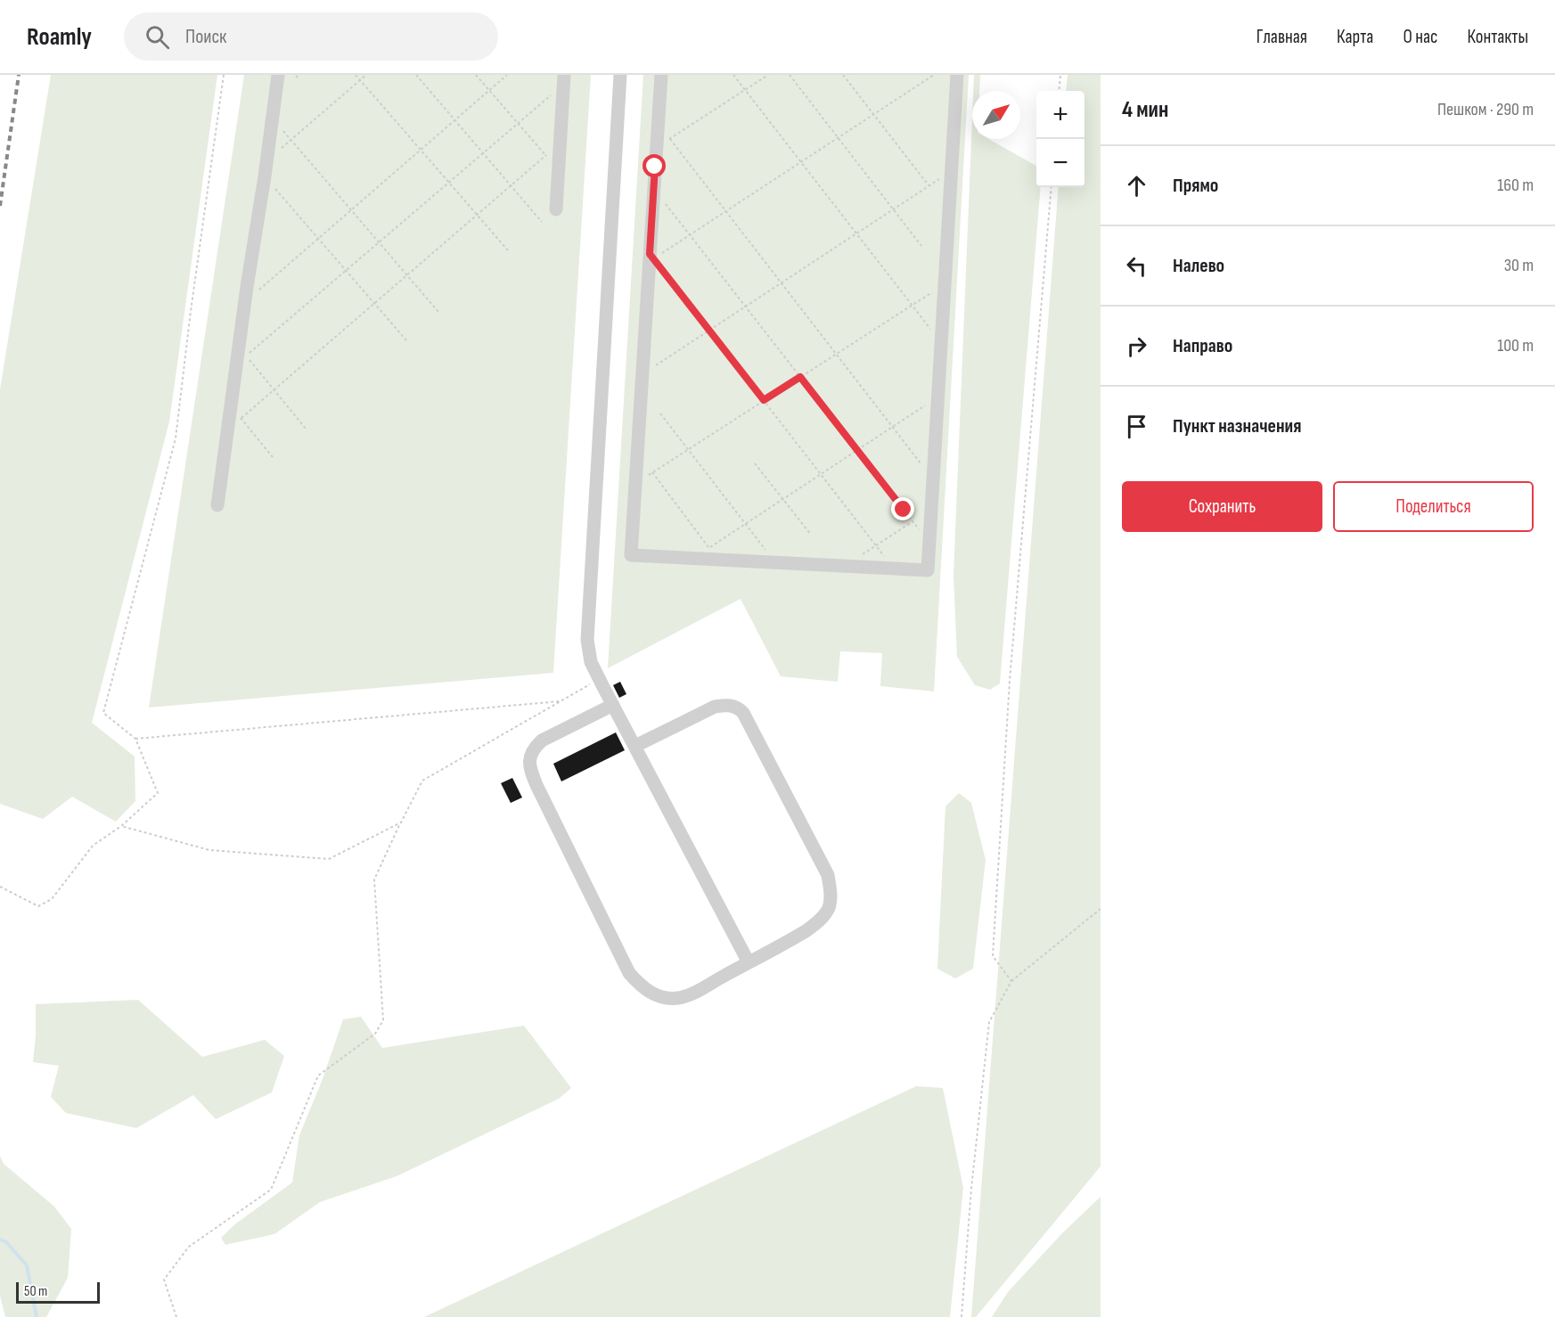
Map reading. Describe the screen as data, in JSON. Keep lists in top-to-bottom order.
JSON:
{
  "scale_bar": "50 m",
  "north": "top right",
  "page": {
    "header": "Roamly",
    "search": "Поиск",
    "nav": [
      "Главная",
      "Карта",
      "О нас",
      "Контакты"
    ],
    "heading": ["4 мин", "Пешком · 290 m"],
    "map_buttons": ["+", "−"],
    "list": [
      ["Прямо", "160 m"],
      ["Налево", "30 m"],
      ["Направо", "100 m"],
      "Пункт назначения"
    ],
    "buttons": ["Сохранить", "Поделиться"],
    "scale": "50 m"
  }
}
